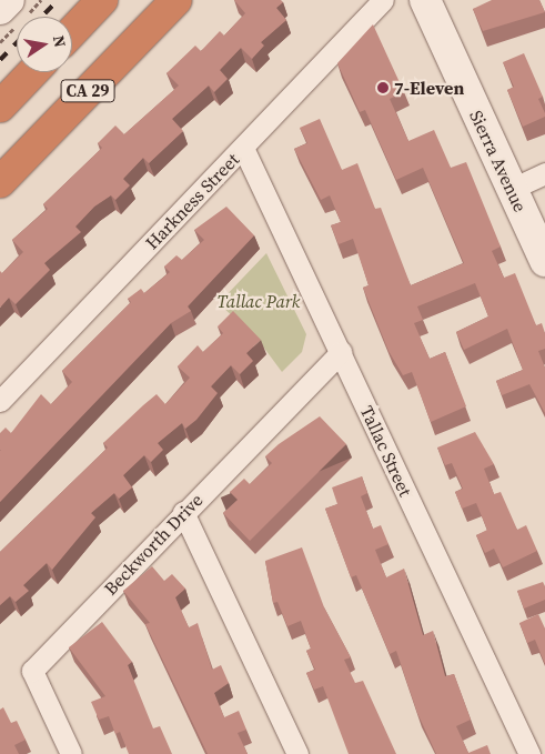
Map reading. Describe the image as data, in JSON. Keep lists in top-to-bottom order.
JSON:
{
  "streets": {
    "highway": ["CA 29"],
    "street": [
      "Sierra Avenue",
      "Harkness Street",
      "Tallac Street",
      "Beckworth Drive"
    ]
  },
  "crossings": [
    ["Harkness Street", "Tallac Street"],
    ["Tallac Street", "Beckworth Drive"]
  ],
  "parks": ["Tallac Park"],
  "places": ["7-Eleven"],
  "north": "right"
}
